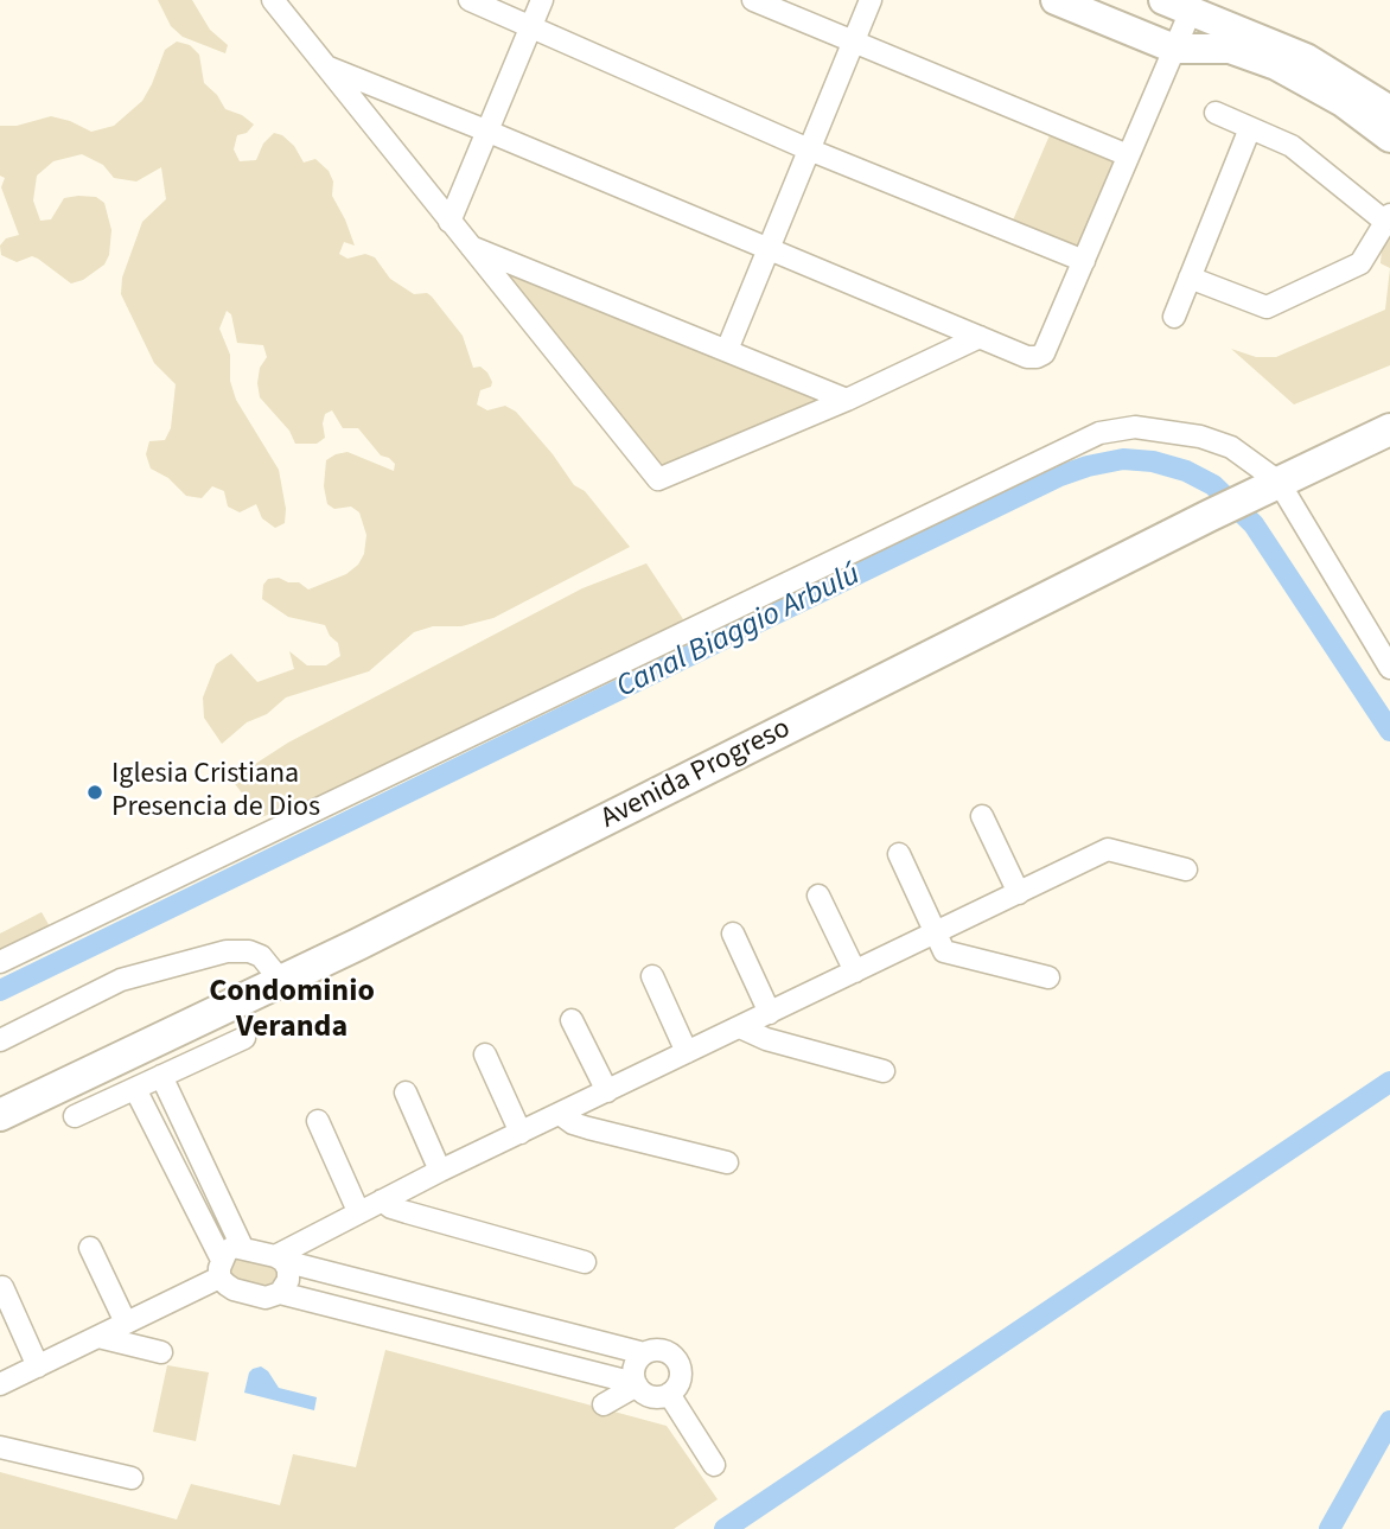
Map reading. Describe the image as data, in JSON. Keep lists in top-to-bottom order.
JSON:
{
  "streets": {
    "main road": ["Avenida Progreso"]
  },
  "districts": ["Condominio Veranda"],
  "water": ["Canal Biaggio Arbulú"],
  "places": ["Iglesia Cristiana Presencia de Dios"]
}
